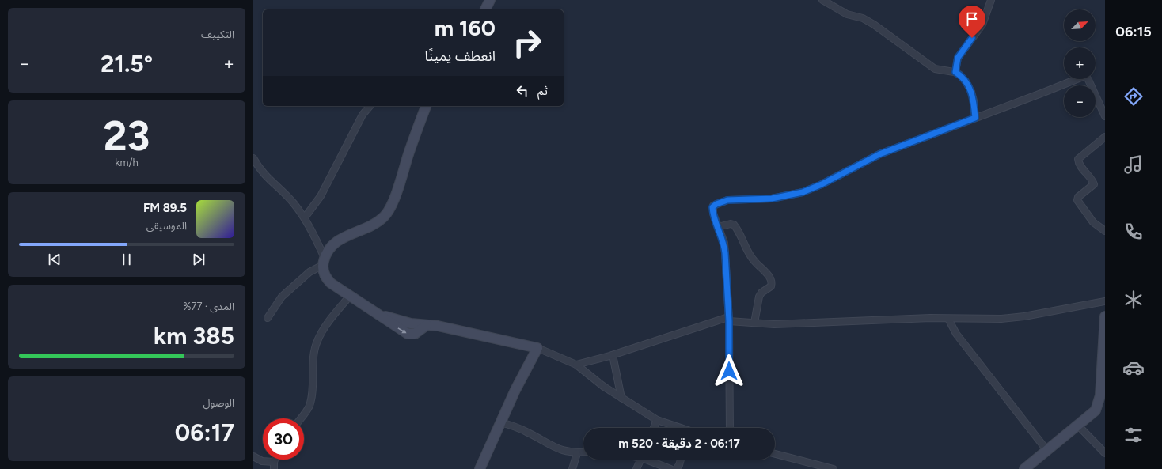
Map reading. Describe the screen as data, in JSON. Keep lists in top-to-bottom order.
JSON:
{
  "north": "top right",
  "page": {
    "tabs": "06:15",
    "tile": [
      "التكييف",
      ["23", "km/h"],
      ["المدى · 77%", "385 km"],
      ["الوصول", "06:17"]
    ],
    "map_buttons": ["+", "−"],
    "turn": ["160 m", "انعطف يمينًا"],
    "heat": ["−", "21.5°", "+"],
    "then": "ثم",
    "song": ["89.5 FM", "الموسيقى"],
    "limit": "30",
    "trip": "06:17 · 2 دقيقة · 520 m"
  }
}
